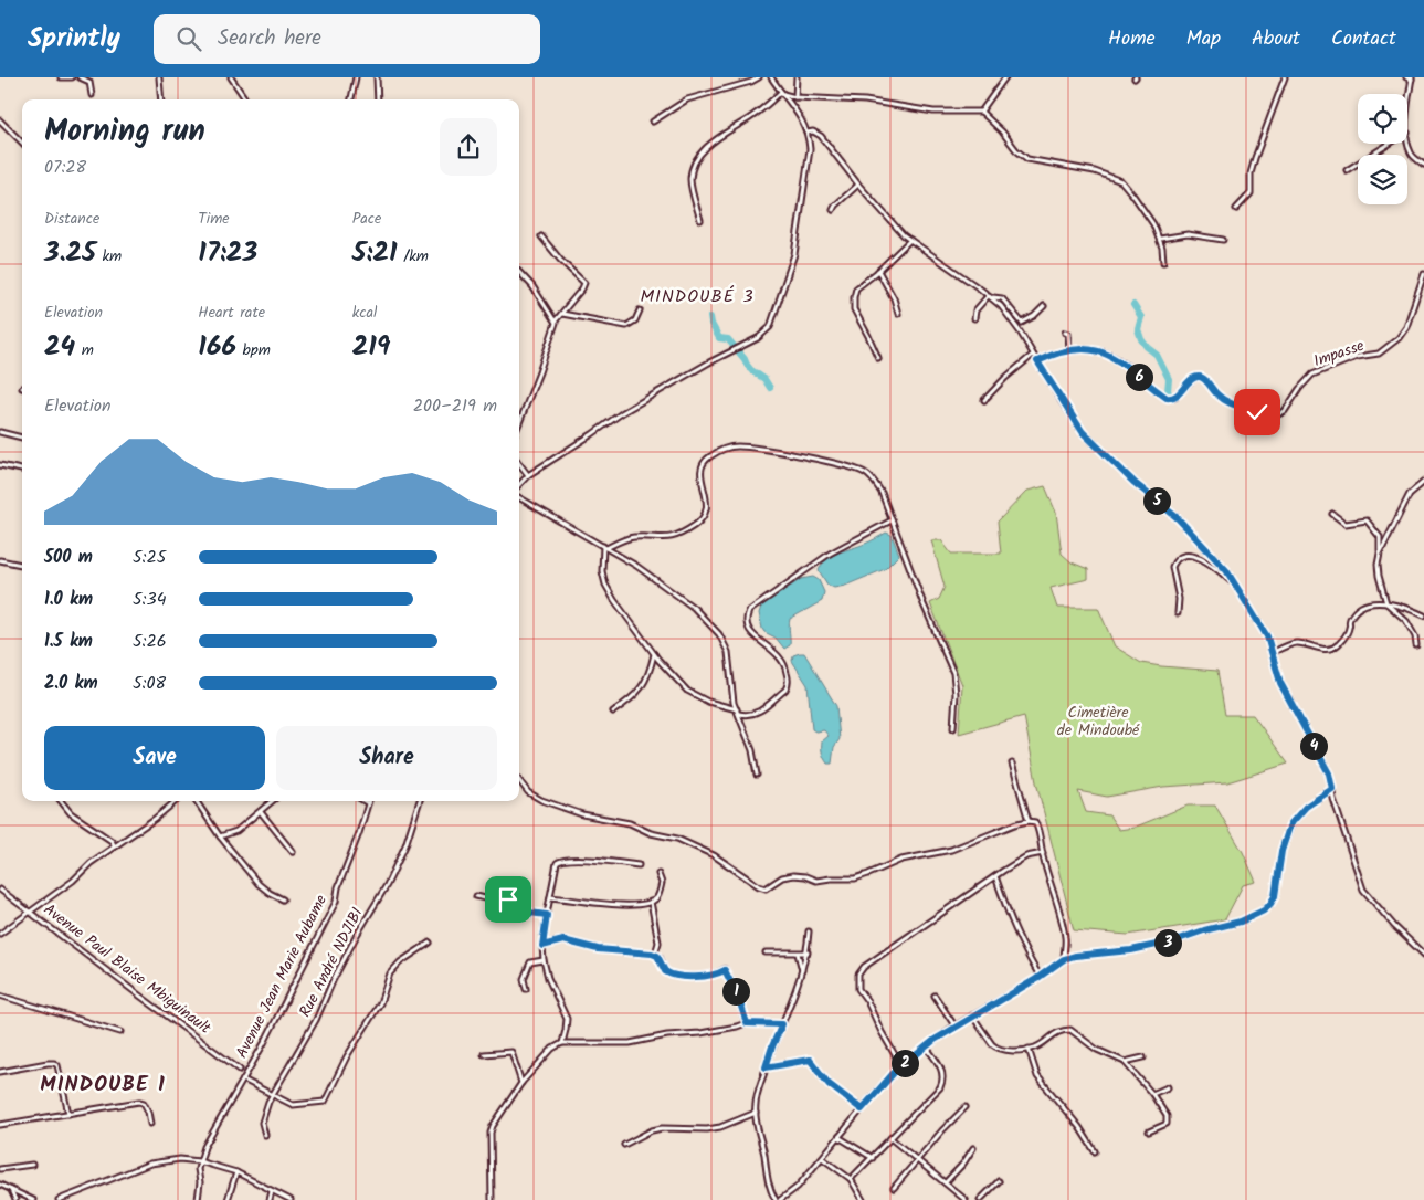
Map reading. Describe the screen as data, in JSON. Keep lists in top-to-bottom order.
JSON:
{
  "streets": {
    "street": [
      "Impasse",
      "Rue André NDJIBI",
      "Avenue Paul Blaise Mbiguinault",
      "Avenue Jean Marie Aubame"
    ]
  },
  "districts": ["MINDOUBÉ 3", "MINDOUBE 1"],
  "parks": ["Cimetière de Mindoubé"],
  "page": {
    "header": "Sprintly",
    "search": "Search here",
    "nav": [
      "Home",
      "Map",
      "About",
      "Contact"
    ],
    "heading": ["Morning run", "07:28"],
    "stats": [
      ["Distance", "3.25 km"],
      ["Time", "17:23"],
      ["Pace", "5:21 /km"],
      ["Elevation", "24 m"],
      ["Heart rate", "166 bpm"],
      ["kcal", "219"]
    ],
    "pins": [
      "6",
      "5",
      "4",
      "3",
      "1",
      "2"
    ],
    "chart": ["Elevation", "200–219 m"],
    "list": [
      {
        "name": "500 m",
        "note": "5:25"
      },
      {
        "name": "1.0 km",
        "note": "5:34"
      },
      {
        "name": "1.5 km",
        "note": "5:26"
      },
      {
        "name": "2.0 km",
        "note": "5:08"
      }
    ],
    "buttons": ["Save", "Share"]
  }
}
